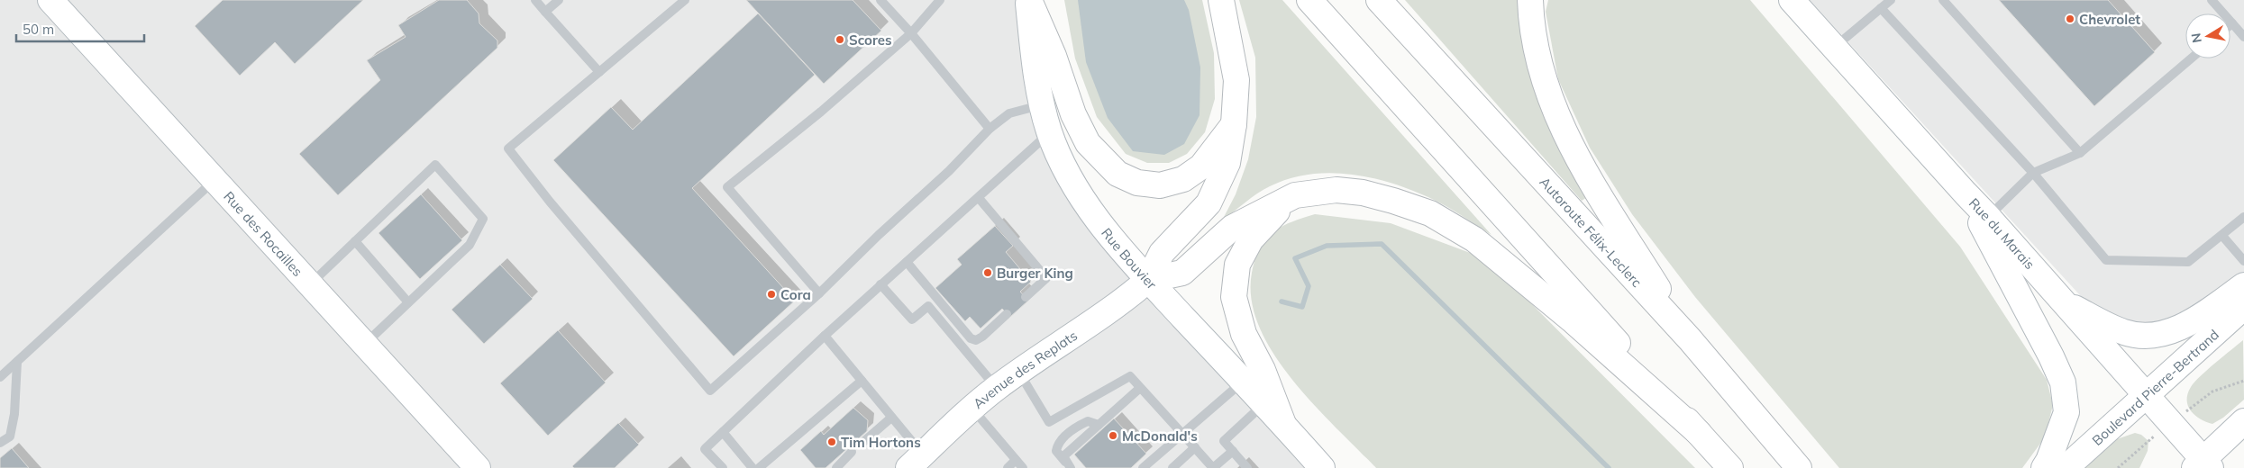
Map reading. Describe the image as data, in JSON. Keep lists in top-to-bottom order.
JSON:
{
  "streets": {
    "main road": [
      "Autoroute Félix-Leclerc",
      "Rue du Marais",
      "Rue des Rocailles",
      "Rue Bouvier",
      "Avenue des Replats",
      "Boulevard Pierre-Bertrand"
    ]
  },
  "crossings": [
    ["Rue du Marais", "Boulevard Pierre-Bertrand"],
    ["Rue Bouvier", "Avenue des Replats"]
  ],
  "places": [
    "Chevrolet",
    "Scores",
    "Burger King",
    "Cora",
    "McDonald's",
    "Tim Hortons"
  ],
  "scale_bar": "50 m",
  "north": "left"
}
